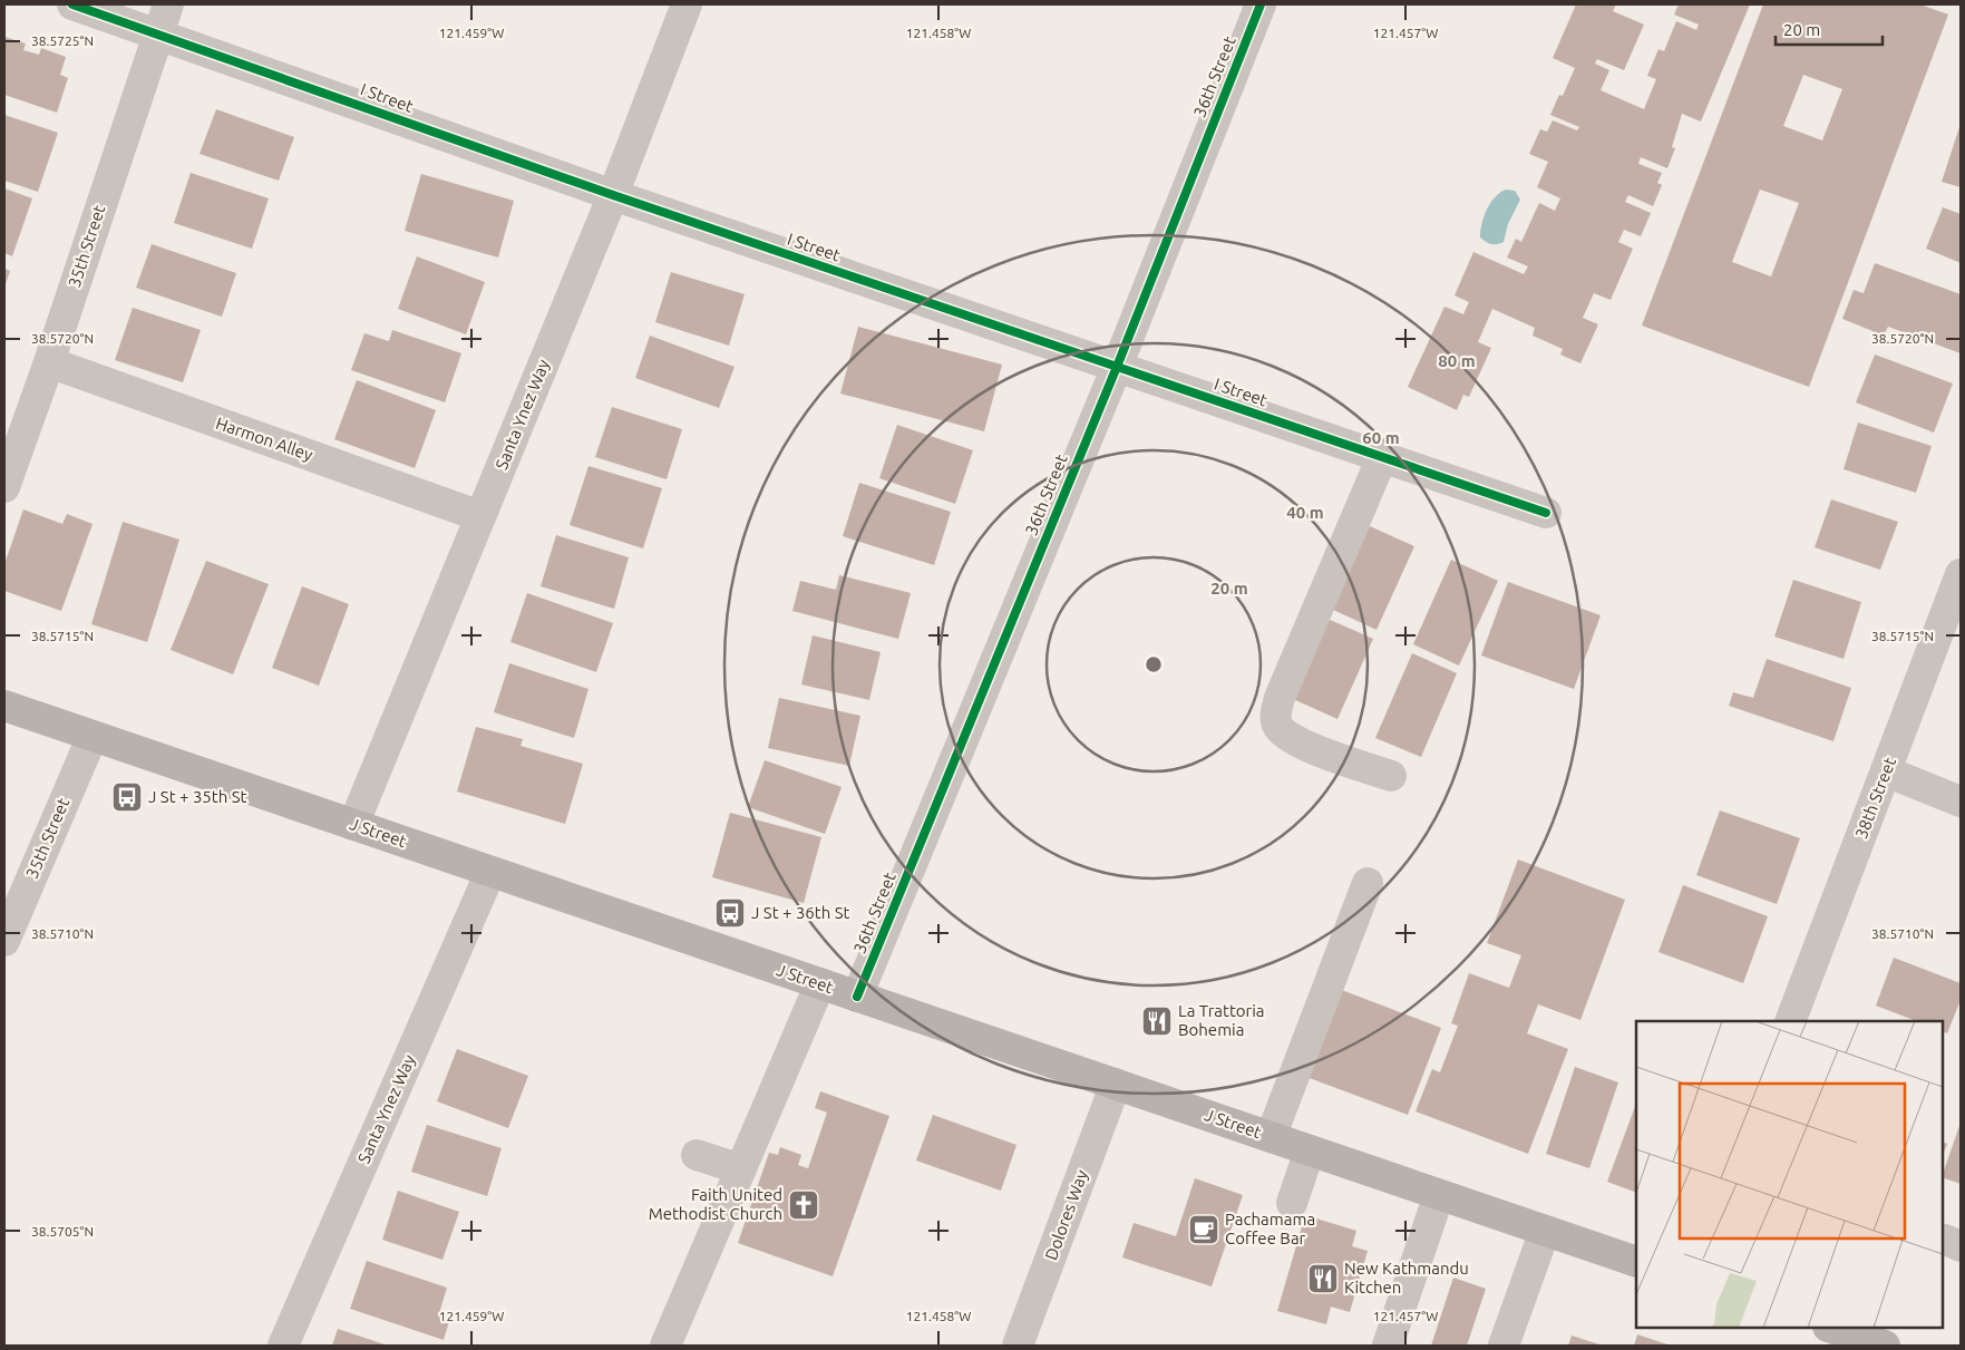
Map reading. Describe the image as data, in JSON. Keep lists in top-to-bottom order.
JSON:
{
  "streets": {
    "main road": ["J Street"],
    "street": [
      "36th Street",
      "I Street",
      "35th Street",
      "Santa Ynez Way",
      "Harmon Alley",
      "38th Street",
      "Dolores Way"
    ]
  },
  "crossings": [
    ["36th Street", "I Street"],
    ["36th Street", "J Street"],
    ["I Street", "35th Street"],
    ["I Street", "Santa Ynez Way"],
    ["35th Street", "Harmon Alley"],
    ["35th Street", "J Street"],
    ["Santa Ynez Way", "Harmon Alley"],
    ["Santa Ynez Way", "J Street"],
    ["J Street", "Dolores Way"]
  ],
  "places": {
    "bus stop": ["J St + 35th St", "J St + 36th St"],
    "restaurant": ["La Trattoria Bohemia", "New Kathmandu Kitchen"],
    "church": ["Faith United Methodist Church"],
    "cafe": ["Pachamama Coffee Bar"]
  },
  "scale_bar": "20 m",
  "coordinates": [
    "121.459°W",
    "121.458°W",
    "121.457°W",
    "38.5725°N",
    "38.5720°N",
    "38.5715°N",
    "38.5710°N",
    "38.5705°N"
  ],
  "rings": [
    "80 m",
    "60 m",
    "40 m",
    "20 m"
  ]
}
